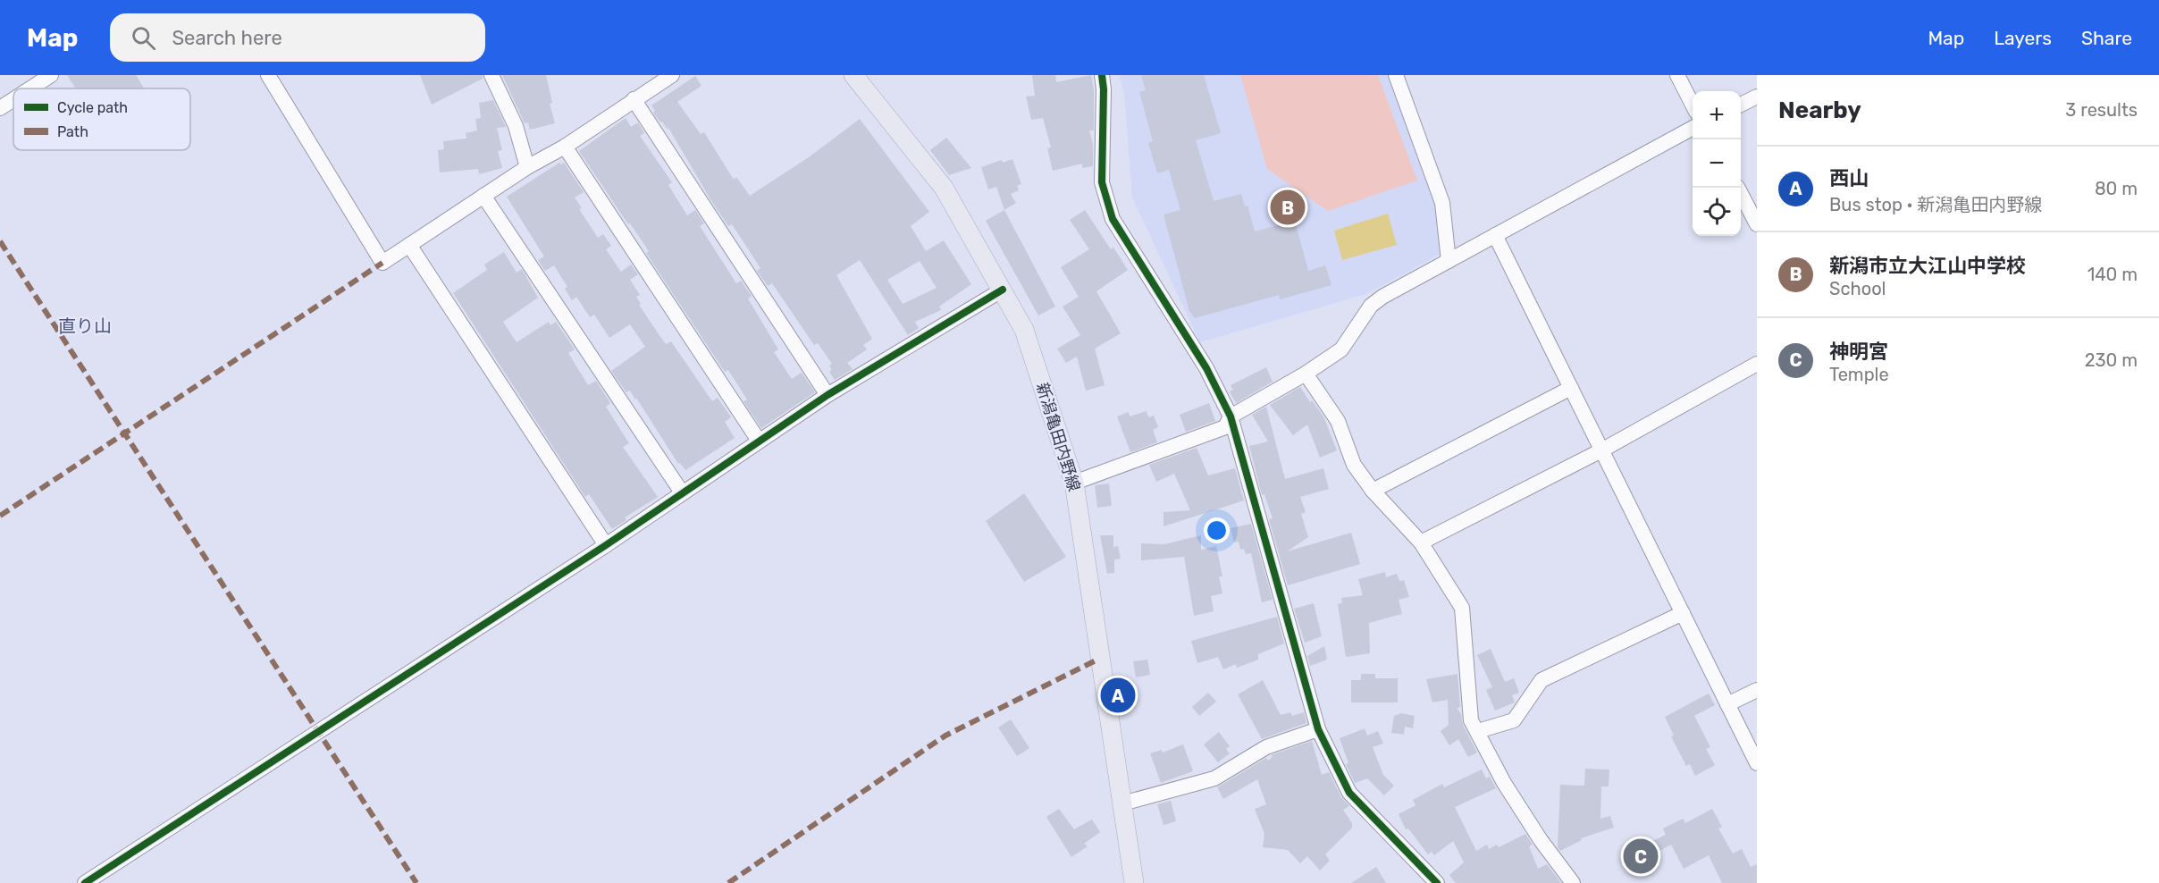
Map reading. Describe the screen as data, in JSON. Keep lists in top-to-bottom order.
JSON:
{
  "streets": {
    "main road": ["新潟亀田内野線"]
  },
  "districts": ["直り山"],
  "legend": ["Cycle path", "Path"],
  "page": {
    "header": "Map",
    "search": "Search here",
    "nav": ["Map", "Layers", "Share"],
    "heading": ["Nearby", "3 results"],
    "map_buttons": ["+", "−"],
    "list": [
      {
        "mark": "A",
        "name": "西山",
        "note": "Bus stop · 新潟亀田内野線",
        "value": "80 m"
      },
      {
        "mark": "B",
        "name": "新潟市立大江山中学校",
        "note": "School",
        "value": "140 m"
      },
      {
        "mark": "C",
        "name": "神明宮",
        "note": "Temple",
        "value": "230 m"
      }
    ],
    "pins": ["B", "A", "C"]
  }
}
